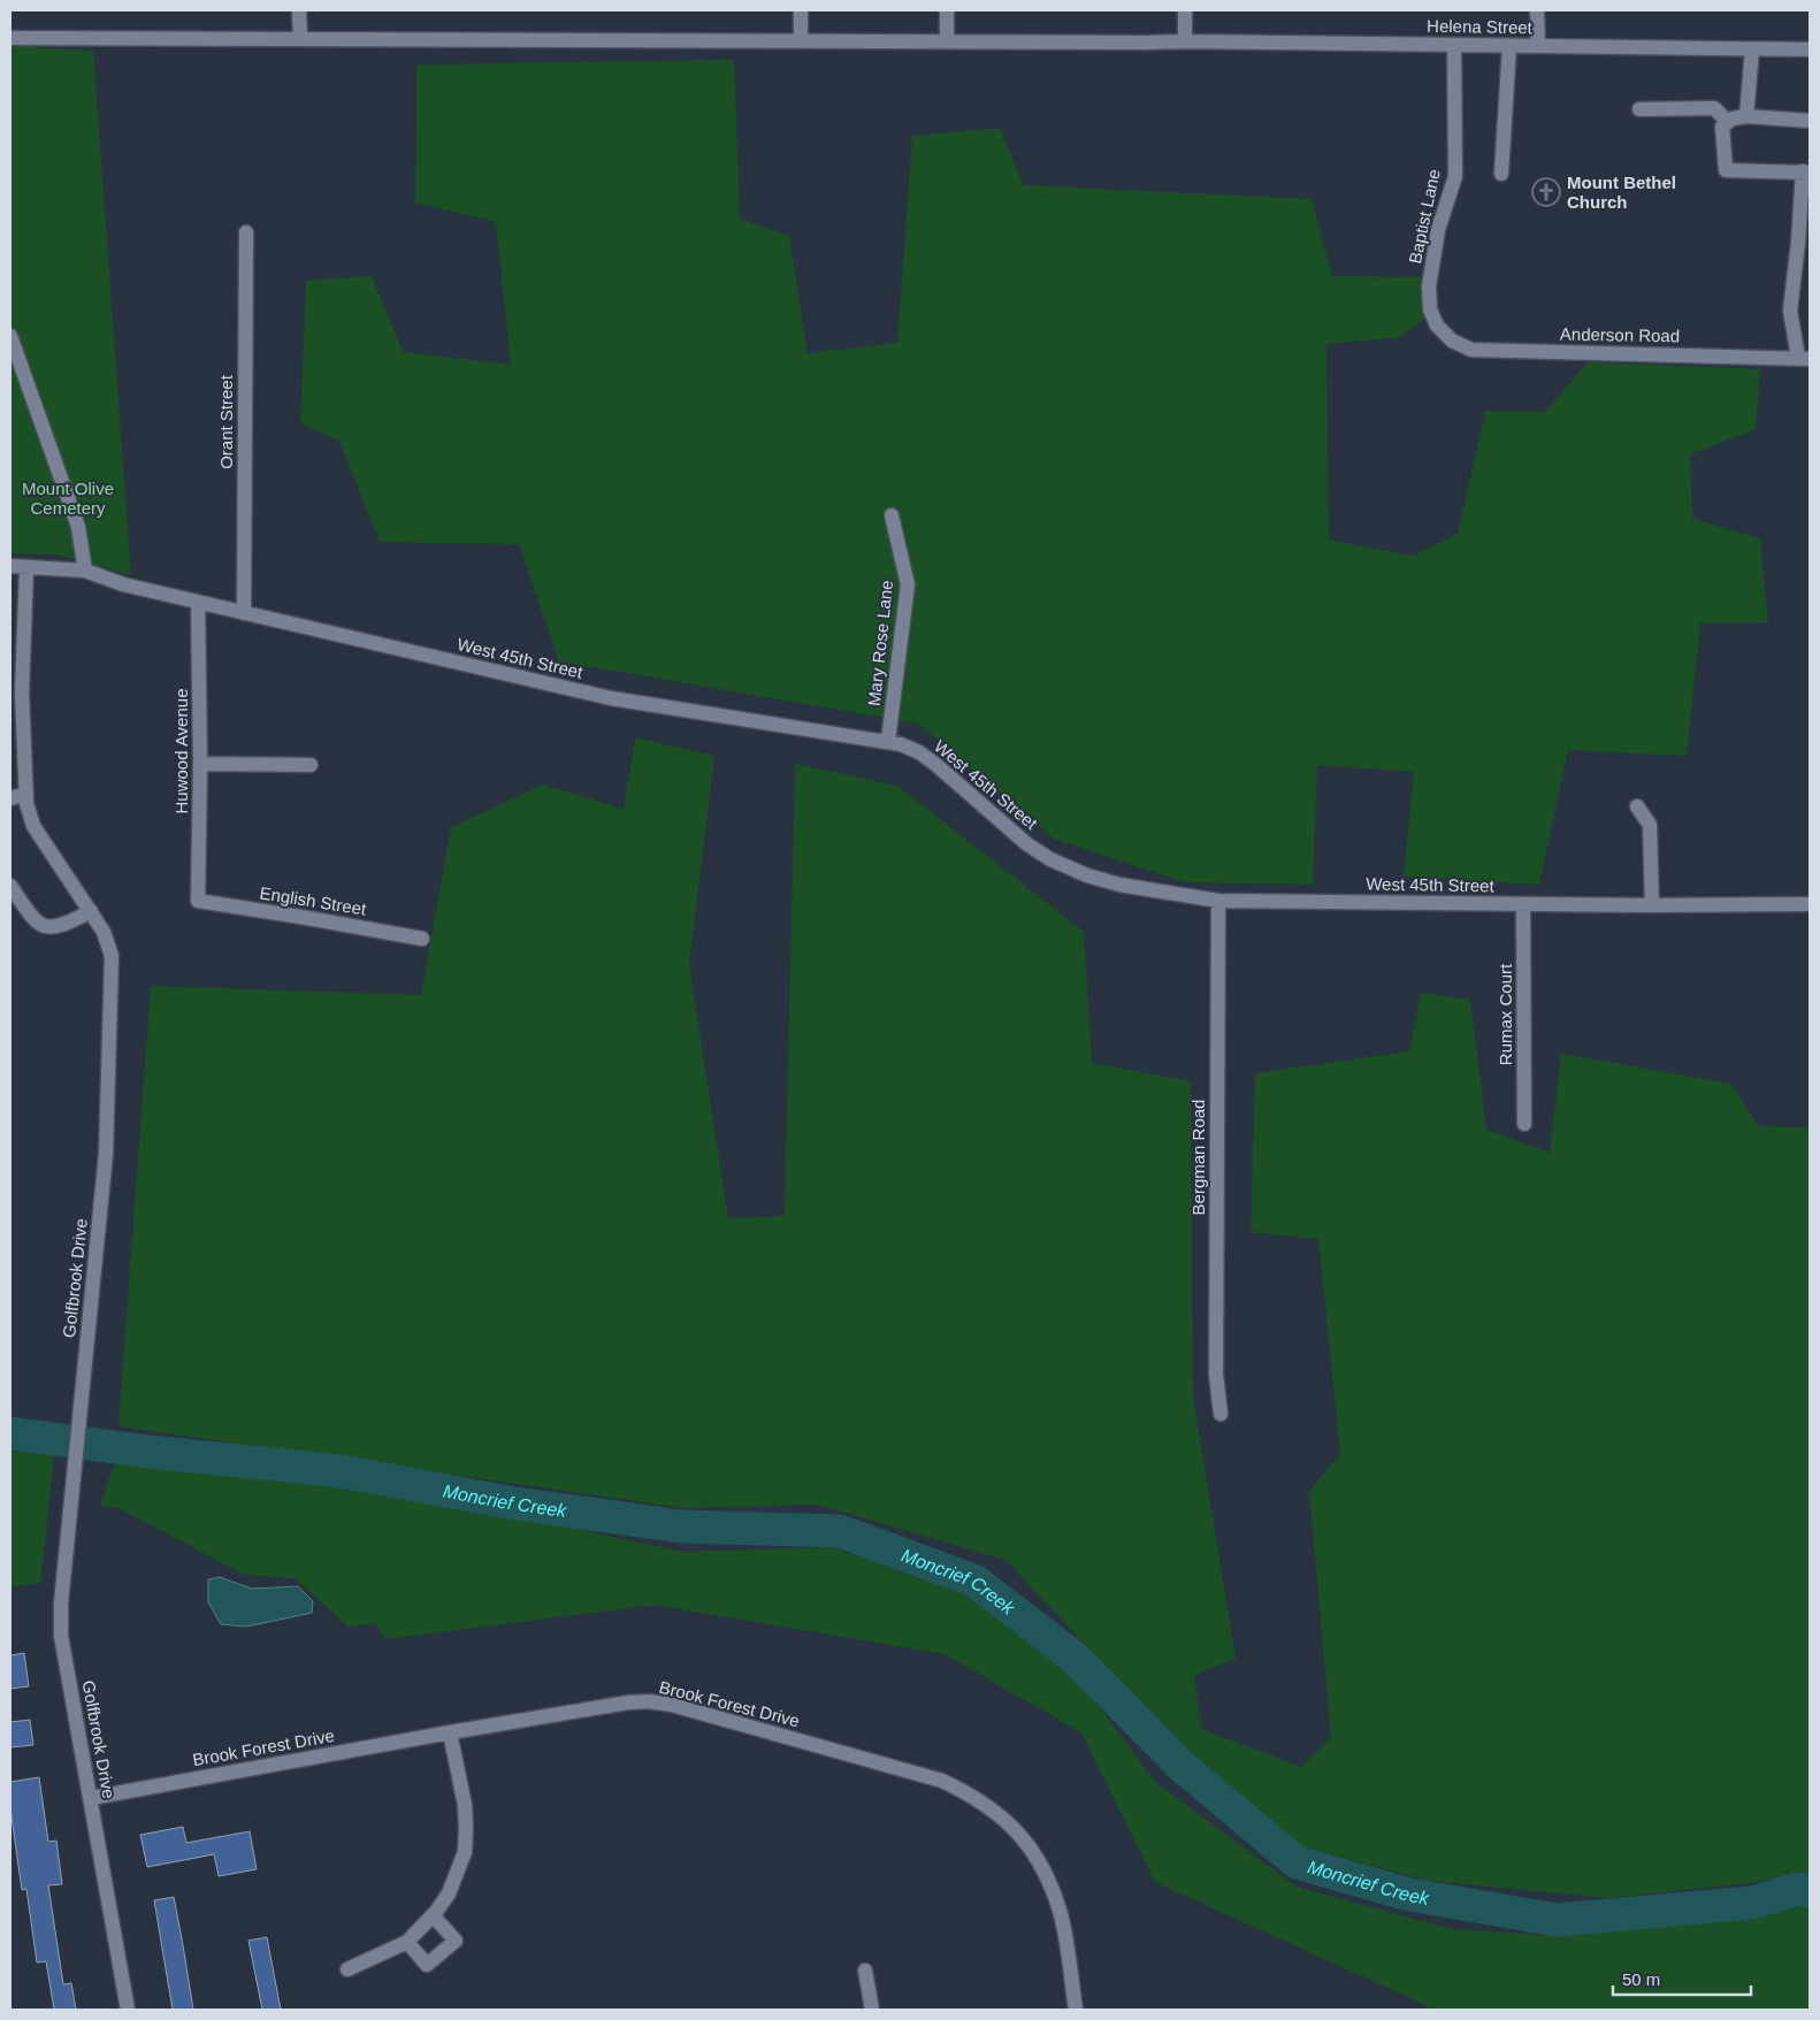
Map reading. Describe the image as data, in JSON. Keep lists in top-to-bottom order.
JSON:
{
  "streets": {
    "street": [
      "Helena Street",
      "Baptist Lane",
      "Anderson Road",
      "Orant Street",
      "Mary Rose Lane",
      "West 45th Street",
      "Huwood Avenue",
      "English Street",
      "Rumax Court",
      "Bergman Road",
      "Golfbrook Drive",
      "Brook Forest Drive"
    ]
  },
  "crossings": [
    ["Helena Street", "Baptist Lane"],
    ["Baptist Lane", "Anderson Road"],
    ["Orant Street", "West 45th Street"],
    ["Mary Rose Lane", "West 45th Street"],
    ["West 45th Street", "Huwood Avenue"],
    ["West 45th Street", "Rumax Court"],
    ["West 45th Street", "Bergman Road"],
    ["West 45th Street", "Golfbrook Drive"],
    ["Huwood Avenue", "English Street"],
    ["Golfbrook Drive", "Brook Forest Drive"]
  ],
  "water": ["Moncrief Creek"],
  "parks": ["Mount Olive Cemetery"],
  "places": {
    "church": ["Mount Bethel Church"]
  },
  "scale_bar": "50 m"
}
